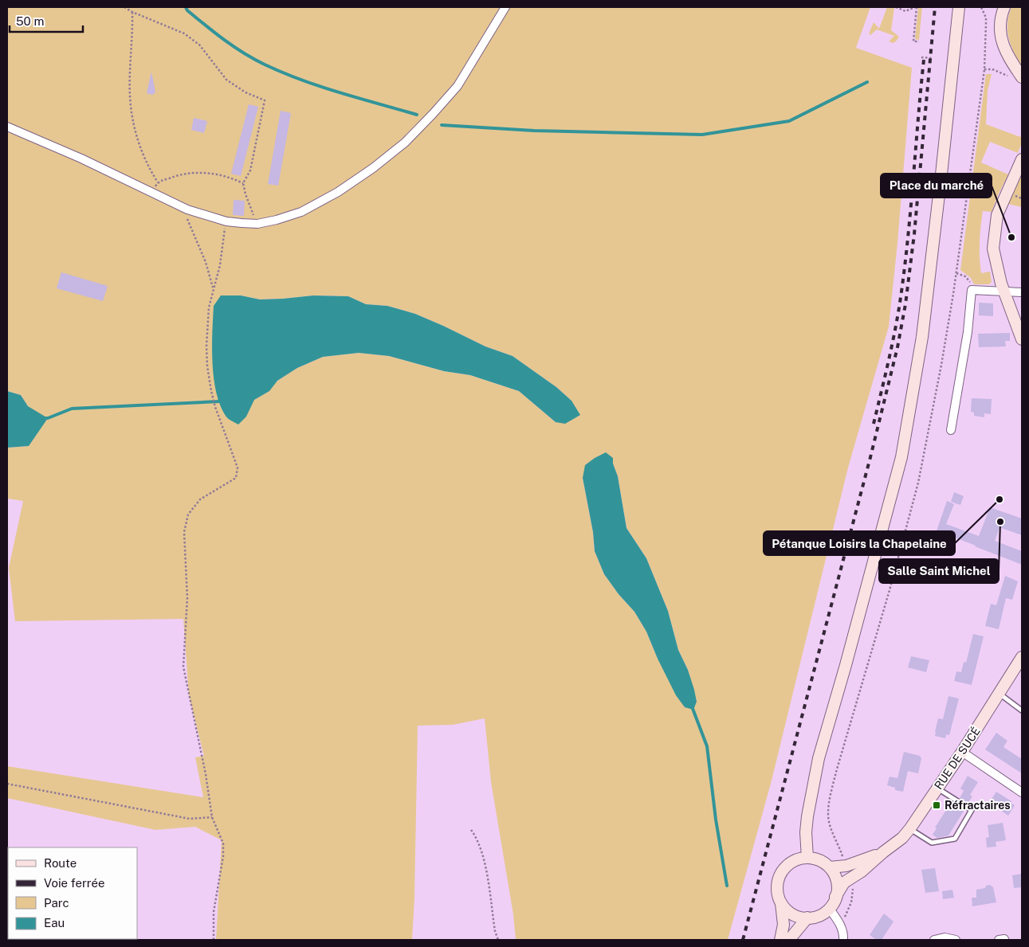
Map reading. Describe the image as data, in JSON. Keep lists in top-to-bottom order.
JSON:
{
  "streets": {
    "main road": ["RUE DE SUCÉ"]
  },
  "places": {
    "other": ["Place du marché", "Pétanque Loisirs la Chapelaine", "Salle Saint Michel"],
    "transit": ["Réfractaires"]
  },
  "legend": [
    "Route",
    "Voie ferrée",
    "Parc",
    "Eau"
  ],
  "scale_bar": "50 m"
}
